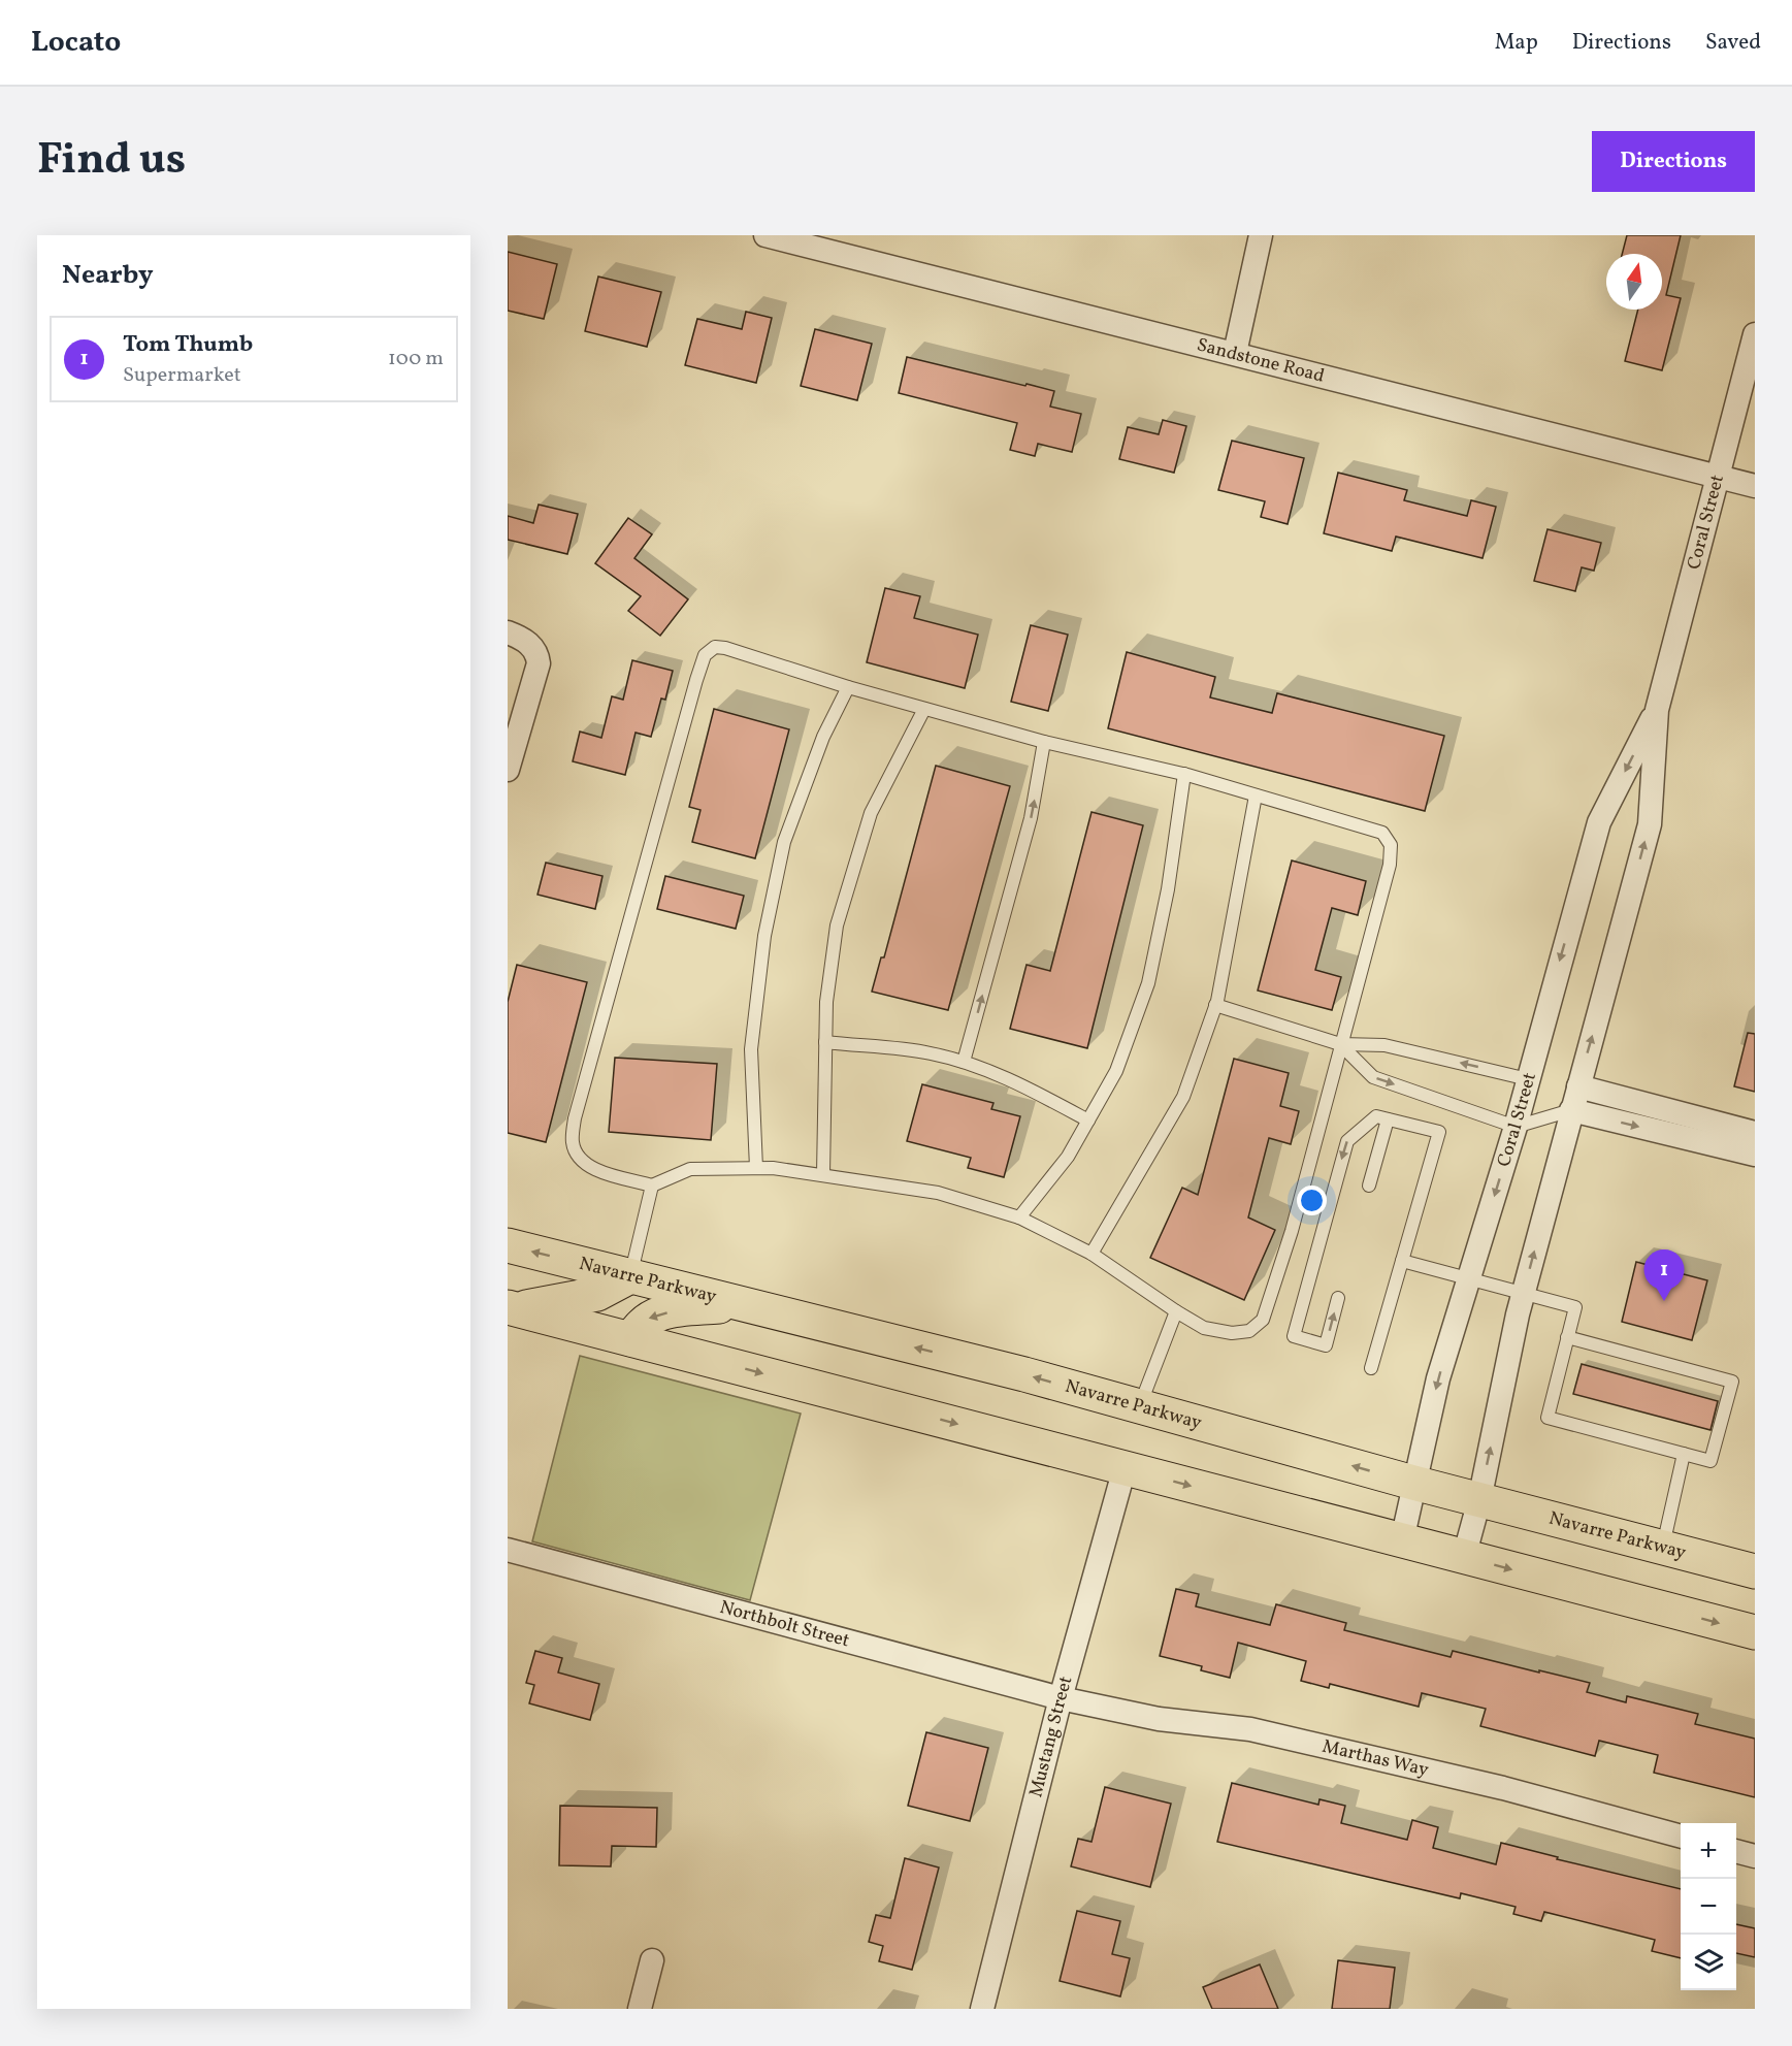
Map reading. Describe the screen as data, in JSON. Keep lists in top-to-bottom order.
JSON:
{
  "streets": {
    "highway": ["Navarre Parkway"],
    "street": [
      "Sandstone Road",
      "Coral Street",
      "Northbolt Street",
      "Mustang Street",
      "Marthas Way"
    ]
  },
  "crossings": [
    ["Sandstone Road", "Coral Street"],
    ["Coral Street", "Navarre Parkway"],
    ["Northbolt Street", "Mustang Street"],
    ["Northbolt Street", "Marthas Way"],
    ["Mustang Street", "Marthas Way"]
  ],
  "north": "top",
  "page": {
    "header": "Locato",
    "nav": ["Map", "Directions", "Saved"],
    "title": "Find us",
    "buttons": "Directions",
    "heading": "Nearby",
    "list": [
      {
        "mark": "1",
        "name": "Tom Thumb",
        "note": "Supermarket",
        "value": "100 m"
      }
    ],
    "pins": "1",
    "map_buttons": ["+", "−"]
  }
}
